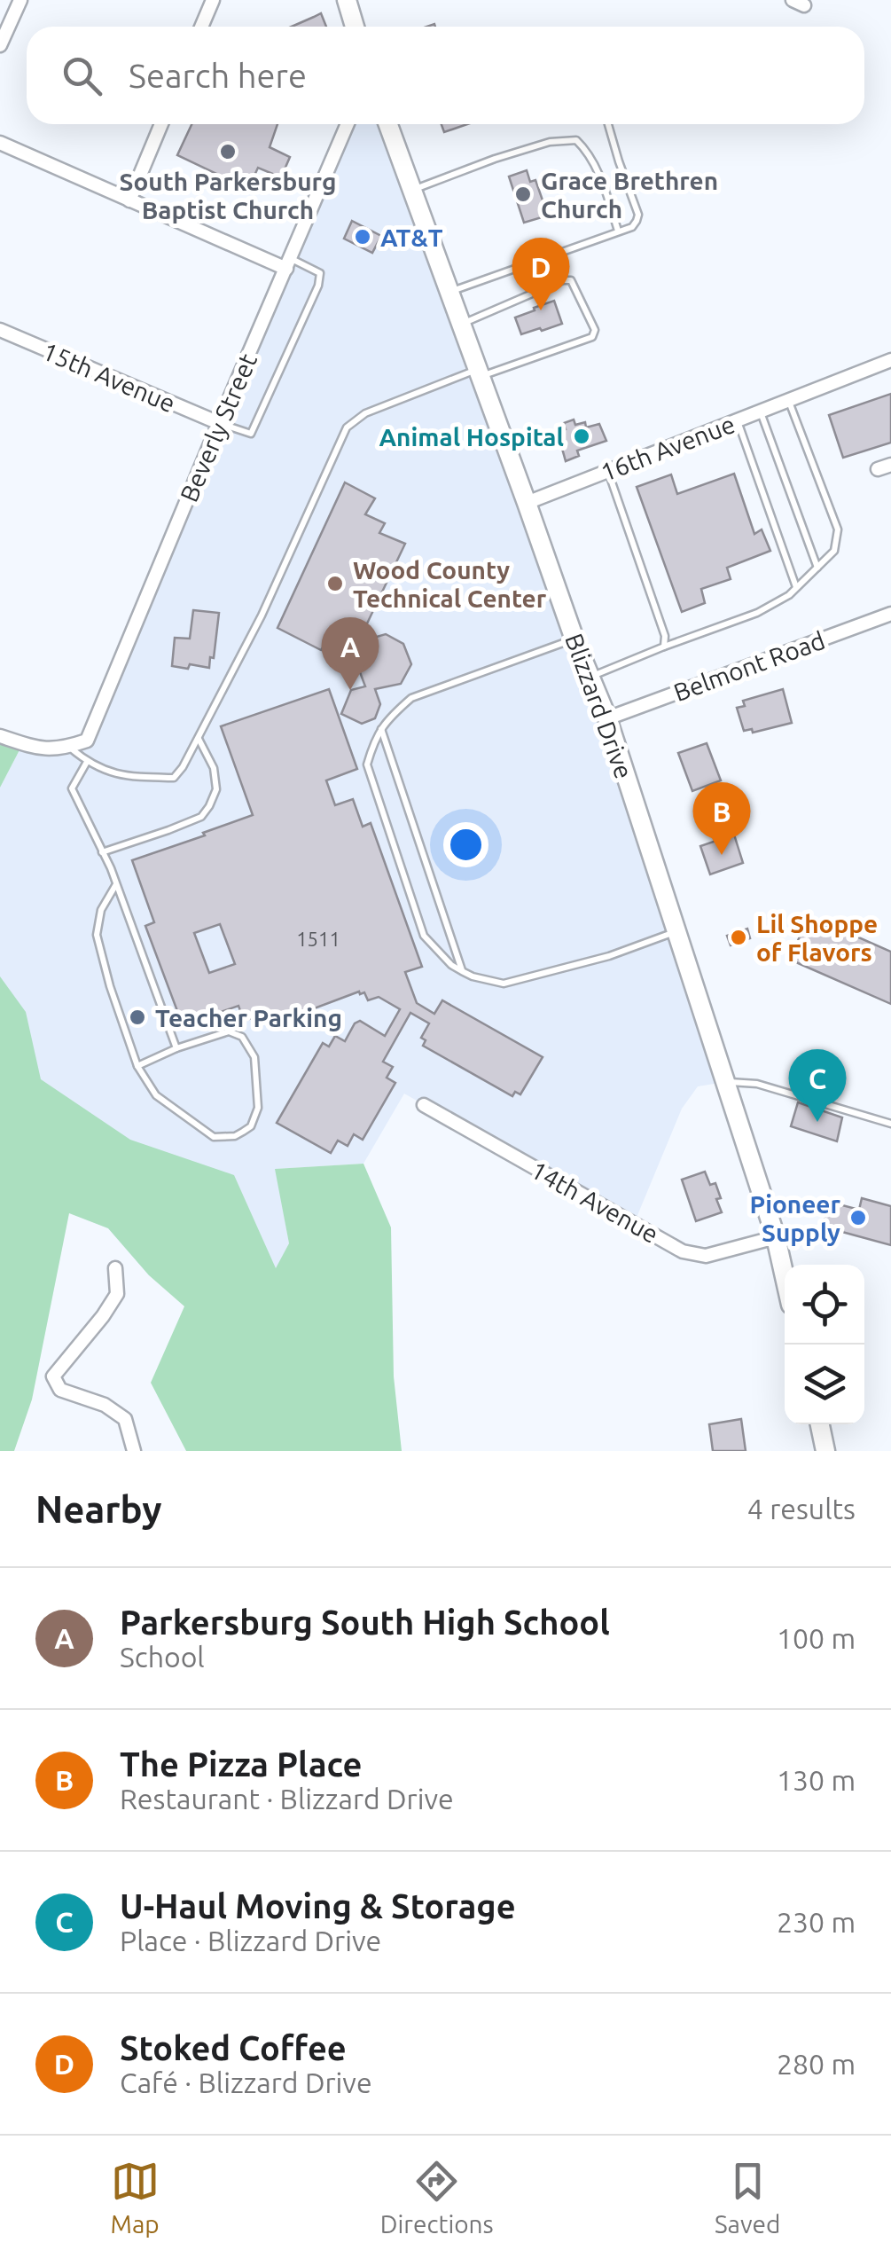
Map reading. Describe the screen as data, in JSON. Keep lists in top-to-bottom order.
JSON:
{
  "streets": {
    "main road": ["Blizzard Drive"],
    "street": [
      "15th Avenue",
      "Beverly Street",
      "16th Avenue",
      "Belmont Road",
      "14th Avenue"
    ]
  },
  "crossings": [
    ["15th Avenue", "Beverly Street"],
    ["16th Avenue", "Blizzard Drive"],
    ["Belmont Road", "Blizzard Drive"],
    ["Blizzard Drive", "14th Avenue"]
  ],
  "places": [
    "South Parkersburg Baptist Church",
    "Grace Brethren Church",
    "AT&T",
    "Animal Hospital",
    "Wood County Technical Center",
    "Lil Shoppe of Flavors",
    "Teacher Parking",
    "Pioneer Supply"
  ],
  "house_numbers": ["1511"],
  "page": {
    "search": "Search here",
    "pins": [
      "D",
      "A",
      "B",
      "C"
    ],
    "heading": ["Nearby", "4 results"],
    "list": [
      {
        "mark": "A",
        "name": "Parkersburg South High School",
        "note": "School",
        "value": "100 m"
      },
      {
        "mark": "B",
        "name": "The Pizza Place",
        "note": "Restaurant · Blizzard Drive",
        "value": "130 m"
      },
      {
        "mark": "C",
        "name": "U-Haul Moving & Storage",
        "note": "Place · Blizzard Drive",
        "value": "230 m"
      },
      {
        "mark": "D",
        "name": "Stoked Coffee",
        "note": "Café · Blizzard Drive",
        "value": "280 m"
      }
    ],
    "nav": ["Map", "Directions", "Saved"]
  }
}
